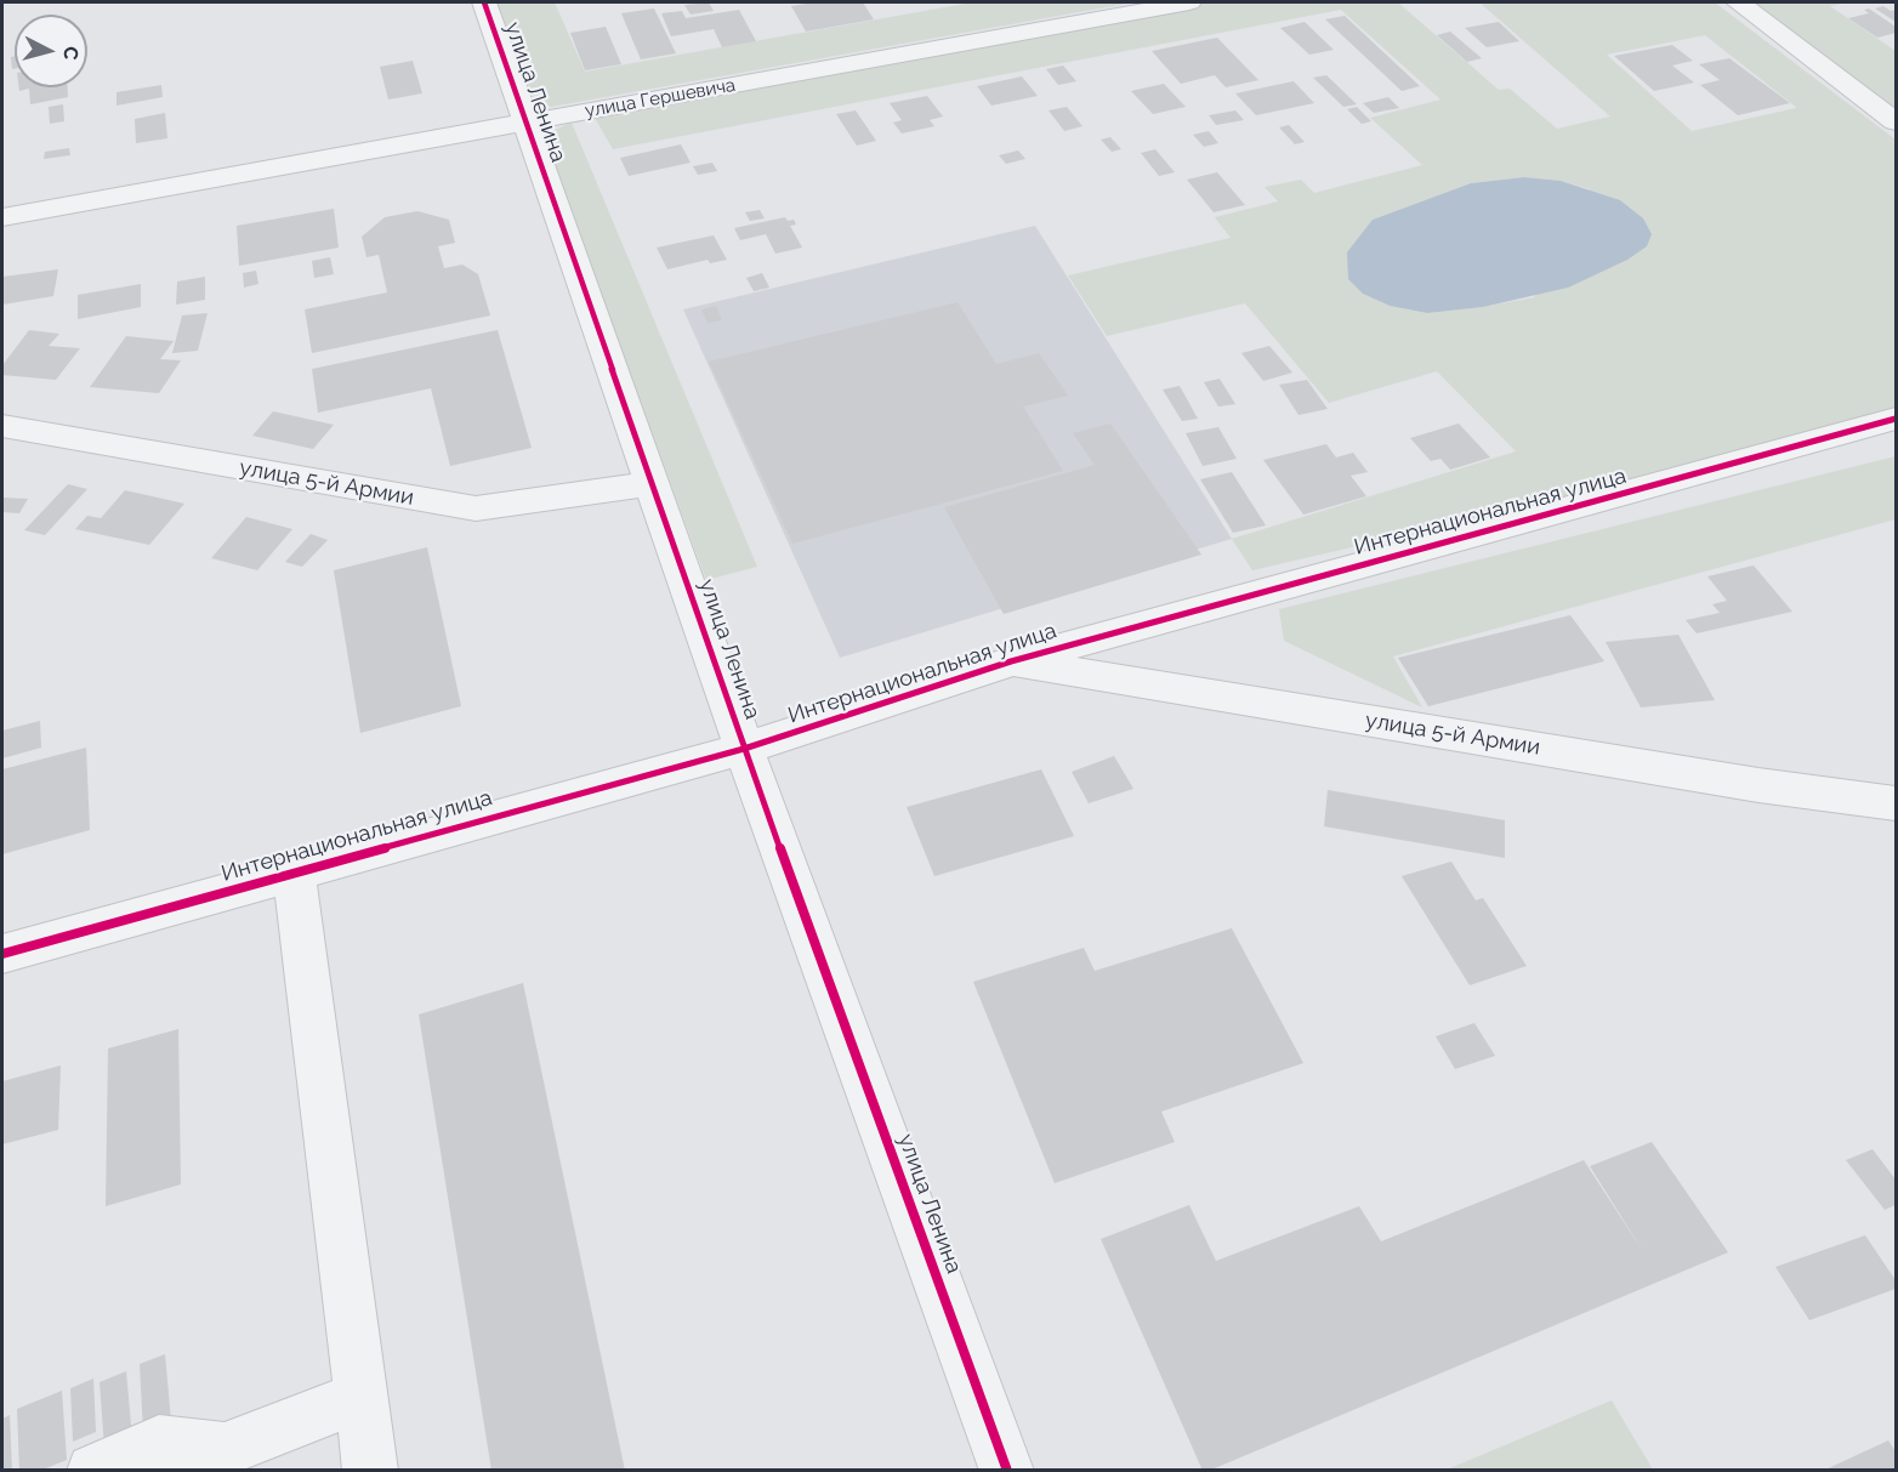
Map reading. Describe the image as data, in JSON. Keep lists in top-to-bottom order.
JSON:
{
  "streets": {
    "street": [
      "улица Ленина",
      "улица Гершевича",
      "улица 5-й Армии",
      "Интернациональная улица"
    ]
  },
  "crossings": [
    ["улица Ленина", "улица Гершевича"],
    ["улица Ленина", "улица 5-й Армии"],
    ["улица Ленина", "Интернациональная улица"],
    ["улица 5-й Армии", "Интернациональная улица"]
  ],
  "north": "right"
}
